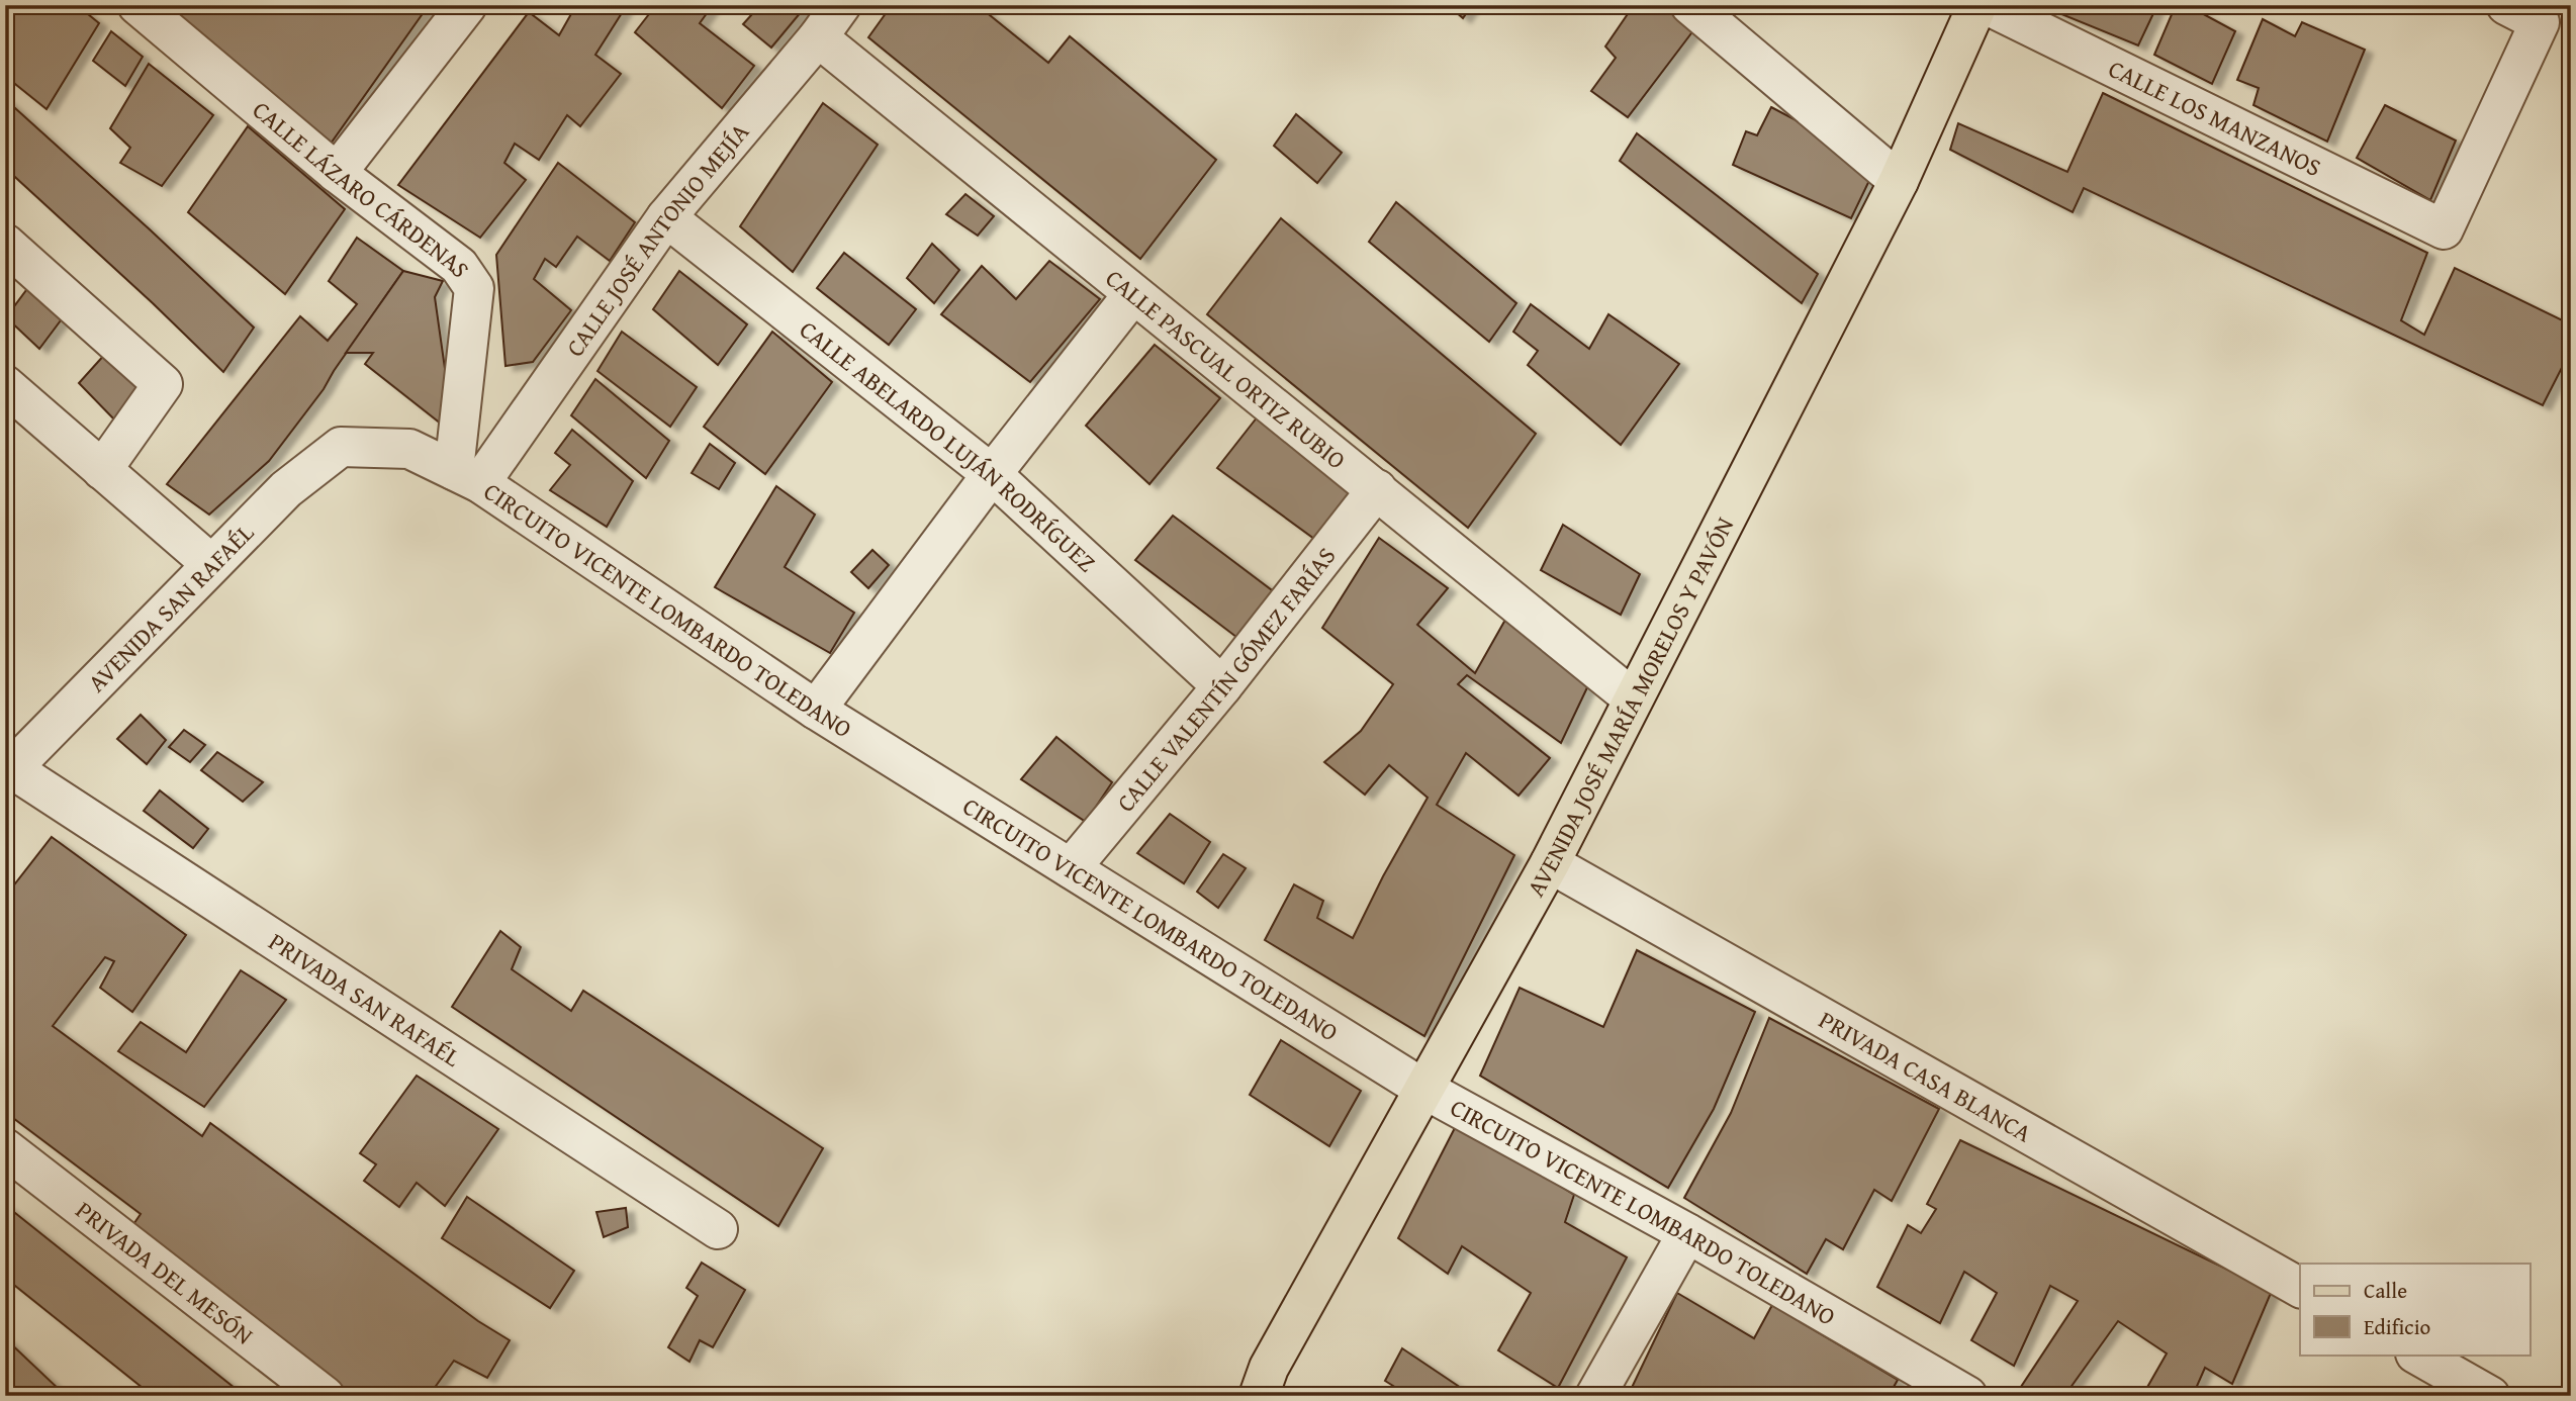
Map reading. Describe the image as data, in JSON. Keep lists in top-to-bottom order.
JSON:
{
  "streets": {
    "main road": ["AVENIDA JOSÉ MARÍA MORELOS Y PAVÓN"],
    "street": [
      "CALLE LOS MANZANOS",
      "CALLE LÁZARO CÁRDENAS",
      "CALLE JOSÉ ANTONIO MEJÍA",
      "CALLE PASCUAL ORTIZ RUBIO",
      "CALLE ABELARDO LUJÁN RODRÍGUEZ",
      "AVENIDA SAN RAFAÉL",
      "CIRCUITO VICENTE LOMBARDO TOLEDANO",
      "CALLE VALENTÍN GÓMEZ FARÍAS",
      "PRIVADA SAN RAFAÉL",
      "PRIVADA CASA BLANCA",
      "PRIVADA DEL MESÓN"
    ]
  },
  "crossings": [
    ["CALLE LÁZARO CÁRDENAS", "CALLE JOSÉ ANTONIO MEJÍA"],
    ["CALLE LÁZARO CÁRDENAS", "CIRCUITO VICENTE LOMBARDO TOLEDANO"],
    ["CALLE JOSÉ ANTONIO MEJÍA", "CALLE PASCUAL ORTIZ RUBIO"],
    ["CALLE JOSÉ ANTONIO MEJÍA", "CALLE ABELARDO LUJÁN RODRÍGUEZ"],
    ["CALLE JOSÉ ANTONIO MEJÍA", "CIRCUITO VICENTE LOMBARDO TOLEDANO"],
    ["CALLE PASCUAL ORTIZ RUBIO", "CALLE VALENTÍN GÓMEZ FARÍAS"],
    ["CALLE PASCUAL ORTIZ RUBIO", "AVENIDA JOSÉ MARÍA MORELOS Y PAVÓN"],
    ["CALLE ABELARDO LUJÁN RODRÍGUEZ", "CALLE VALENTÍN GÓMEZ FARÍAS"],
    ["AVENIDA SAN RAFAÉL", "CIRCUITO VICENTE LOMBARDO TOLEDANO"],
    ["AVENIDA SAN RAFAÉL", "PRIVADA SAN RAFAÉL"],
    ["CIRCUITO VICENTE LOMBARDO TOLEDANO", "CALLE VALENTÍN GÓMEZ FARÍAS"],
    ["CIRCUITO VICENTE LOMBARDO TOLEDANO", "AVENIDA JOSÉ MARÍA MORELOS Y PAVÓN"],
    ["AVENIDA JOSÉ MARÍA MORELOS Y PAVÓN", "PRIVADA CASA BLANCA"]
  ],
  "legend": ["Calle", "Edificio"]
}
